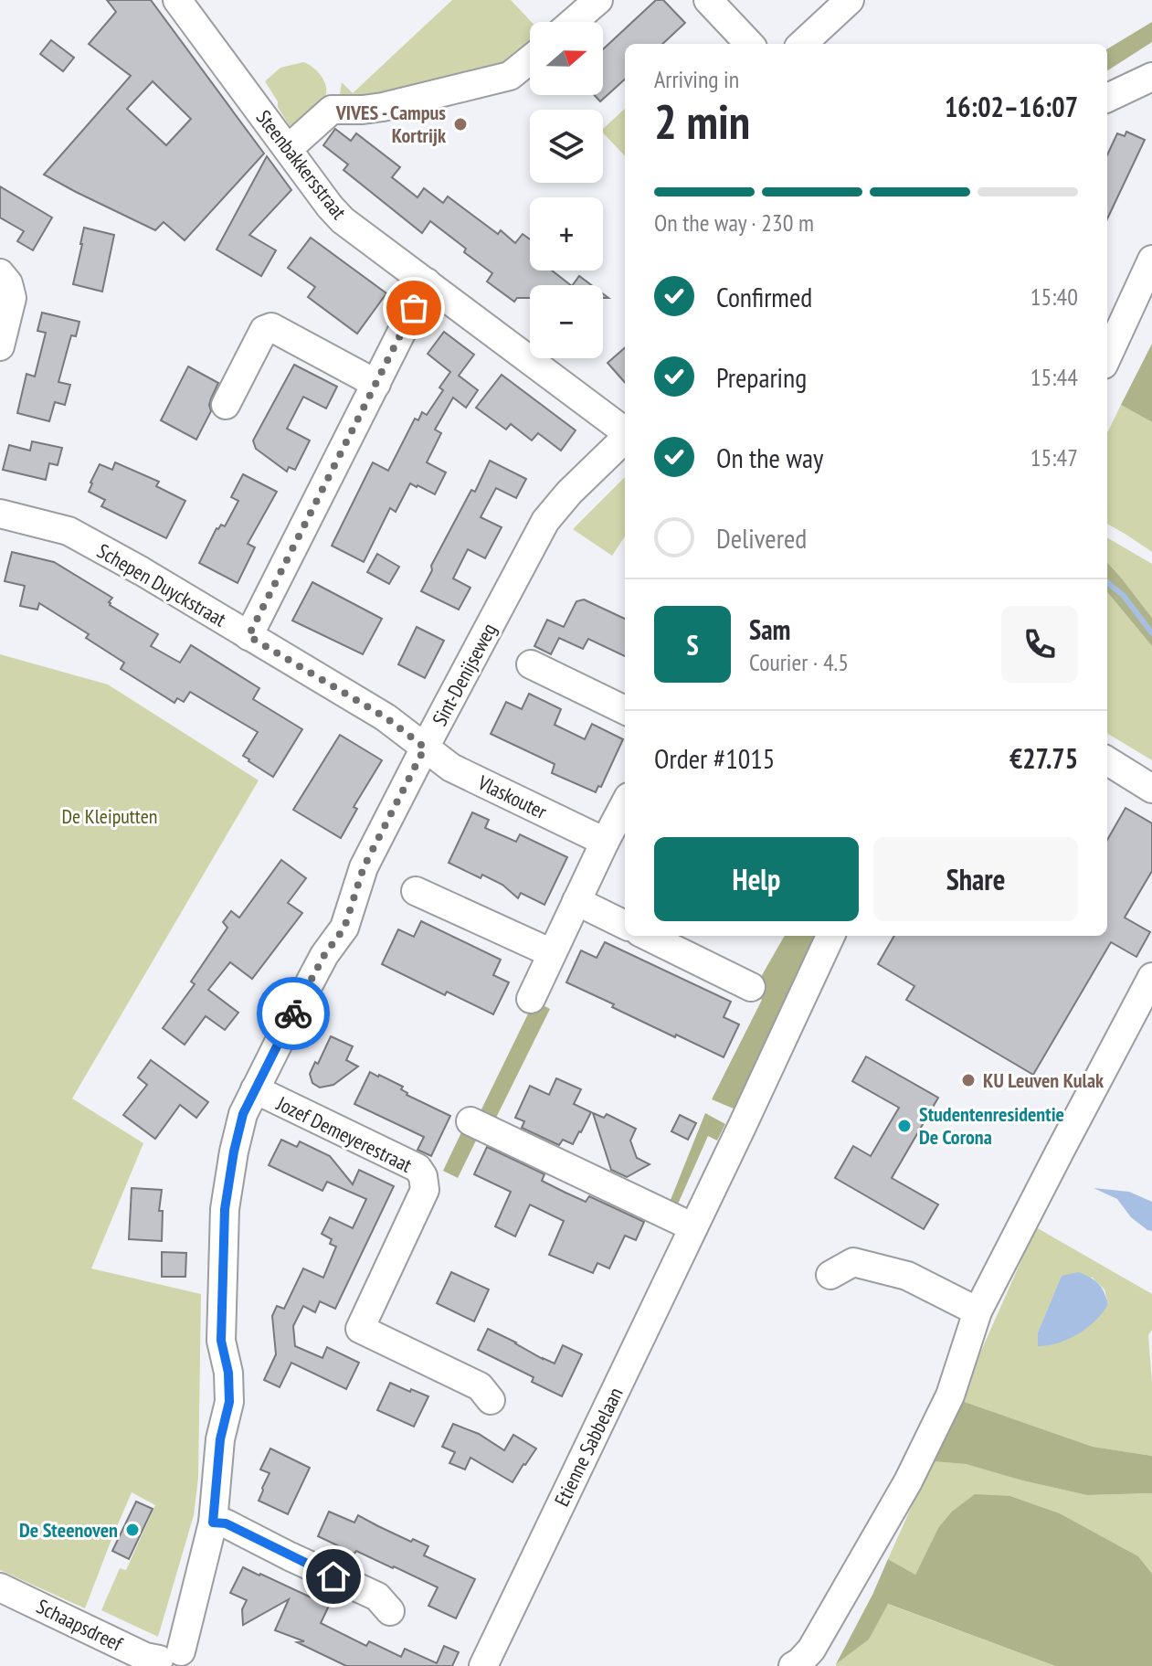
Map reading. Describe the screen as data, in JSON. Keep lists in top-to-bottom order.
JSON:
{
  "streets": {
    "street": [
      "Steenbakkersstraat",
      "Schepen Duyckstraat",
      "Sint-Denijseweg",
      "Vlaskouter",
      "Jozef Demeyerestraat",
      "Etienne Sabbelaan",
      "Schaapsdreef"
    ]
  },
  "crossings": [
    ["Schepen Duyckstraat", "Sint-Denijseweg"],
    ["Schepen Duyckstraat", "Vlaskouter"],
    ["Sint-Denijseweg", "Vlaskouter"],
    ["Sint-Denijseweg", "Jozef Demeyerestraat"],
    ["Sint-Denijseweg", "Schaapsdreef"]
  ],
  "parks": ["De Kleiputten"],
  "places": [
    "VIVES - Campus Kortrijk",
    "KU Leuven Kulak",
    "Studentenresidentie De Corona",
    "De Steenoven"
  ],
  "north": "right",
  "page": {
    "map_buttons": ["+", "−"],
    "heading": ["2 min", "Arriving in", "16:02–16:07"],
    "panel": [
      "Sam",
      "Courier · 4.5",
      "Order #1015",
      "€27.75"
    ],
    "bar": "On the way · 230 m",
    "list": [
      ["Confirmed", "15:40"],
      ["Preparing", "15:44"],
      ["On the way", "15:47"],
      "Delivered"
    ],
    "round": "S",
    "buttons": ["Help", "Share"]
  }
}
